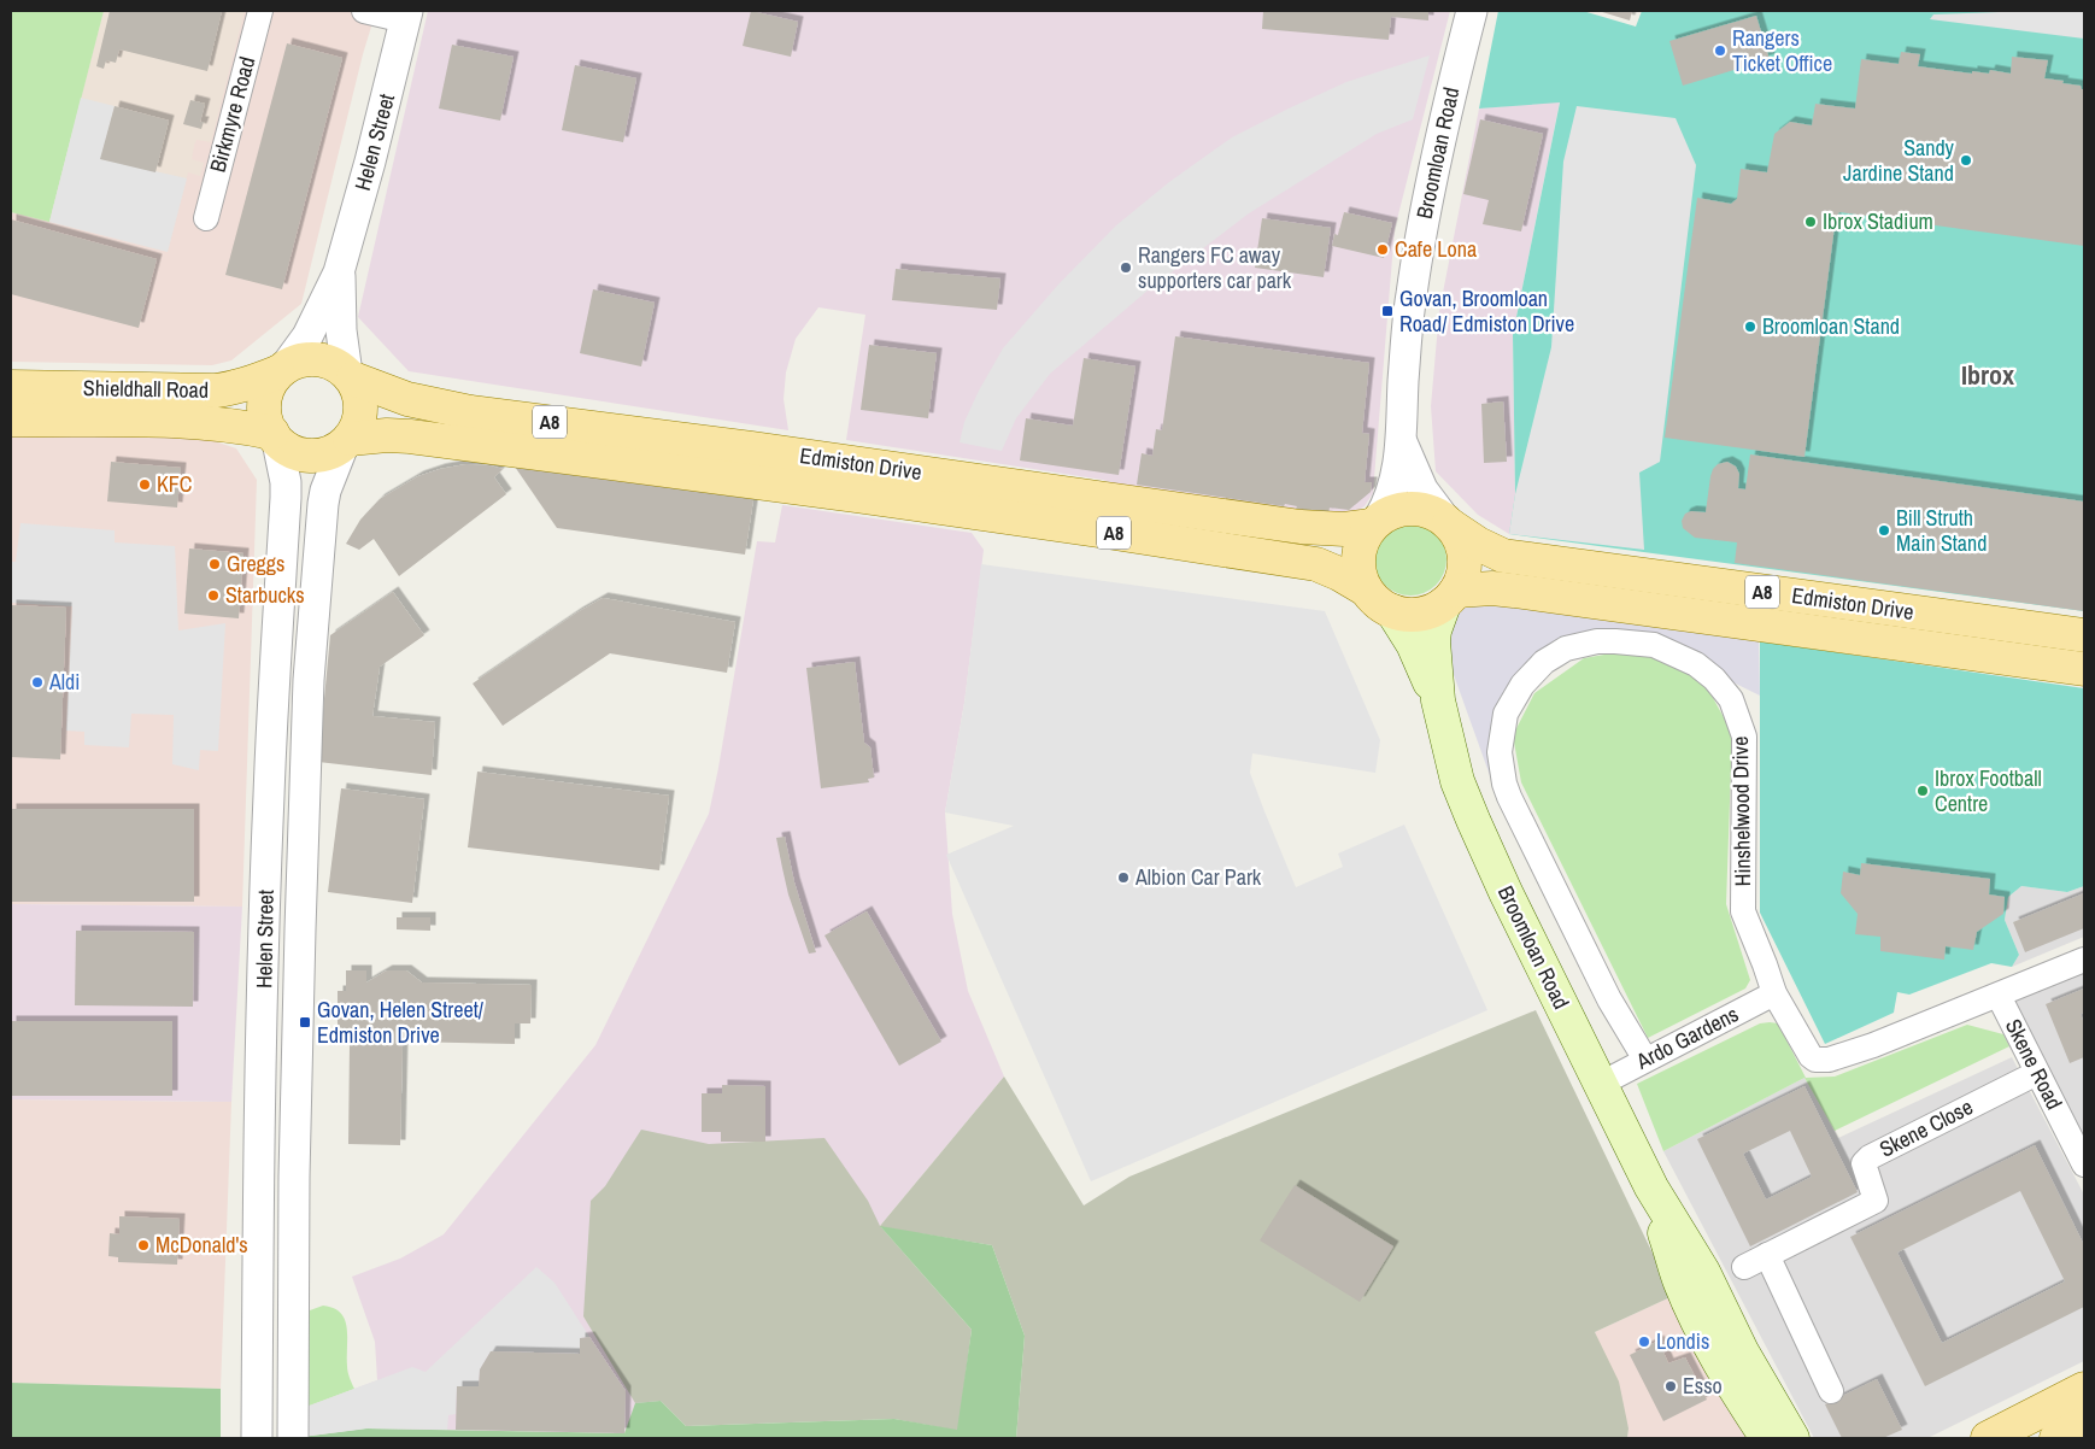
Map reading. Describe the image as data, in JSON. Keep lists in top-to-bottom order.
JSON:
{
  "streets": {
    "main road": [
      "Broomloan Road",
      "Shieldhall Road",
      "A8",
      "Edmiston Drive"
    ],
    "street": [
      "Birkmyre Road",
      "Helen Street",
      "Hinshelwood Drive",
      "Ardo Gardens",
      "Skene Road",
      "Skene Close"
    ]
  },
  "crossings": [
    ["Helen Street", "Shieldhall Road"],
    ["Helen Street", "Edmiston Drive"],
    ["Broomloan Road", "Edmiston Drive"],
    ["Broomloan Road", "Ardo Gardens"],
    ["Shieldhall Road", "Edmiston Drive"],
    ["Hinshelwood Drive", "Ardo Gardens"],
    ["Hinshelwood Drive", "Skene Road"],
    ["Skene Road", "Skene Close"]
  ],
  "districts": ["Ibrox"],
  "places": {
    "other": [
      "Rangers Ticket Office",
      "Sandy Jardine Stand",
      "Ibrox Stadium",
      "Cafe Lona",
      "Rangers FC away supporters car park",
      "Broomloan Stand",
      "KFC",
      "Bill Struth Main Stand",
      "Greggs",
      "Starbucks",
      "Aldi",
      "Ibrox Football Centre",
      "Albion Car Park",
      "McDonald's",
      "Londis",
      "Esso"
    ],
    "transit": ["Govan, Broomloan Road/ Edmiston Drive", "Govan, Helen Street/ Edmiston Drive"]
  }
}
